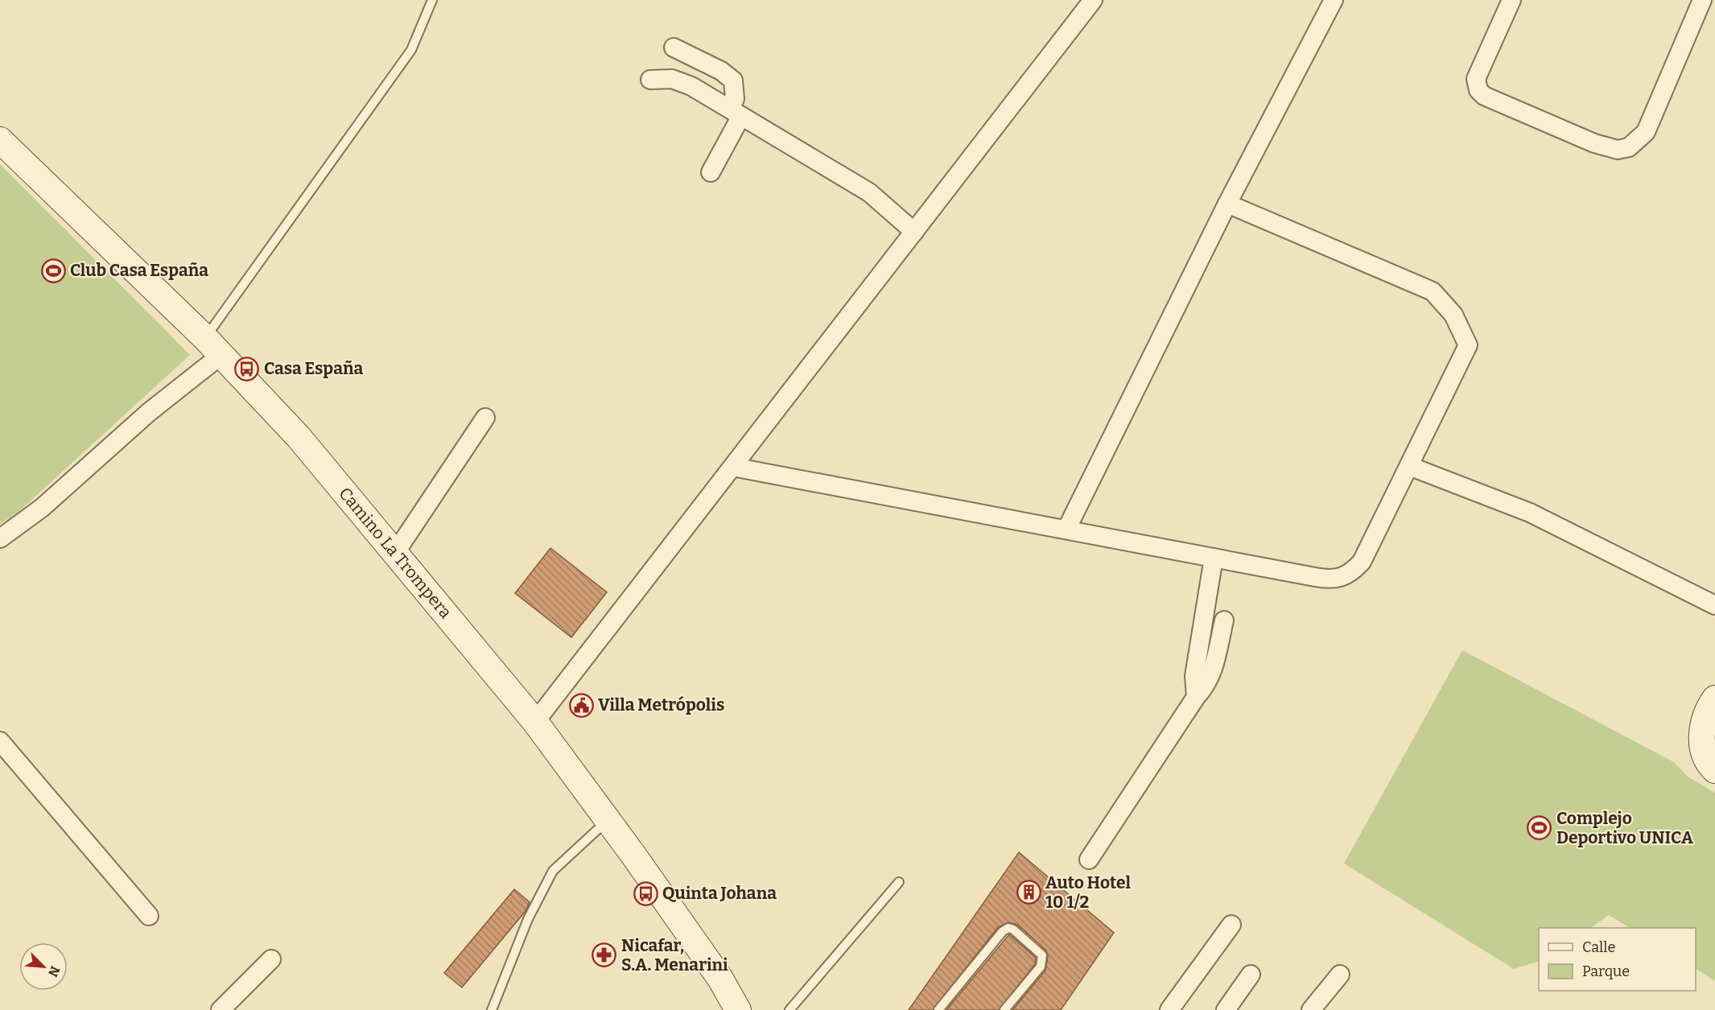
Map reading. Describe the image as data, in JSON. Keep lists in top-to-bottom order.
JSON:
{
  "streets": {
    "street": ["Camino La Trompera"]
  },
  "places": {
    "sports": ["Club Casa España", "Complejo Deportivo UNICA"],
    "bus stop": ["Casa España", "Quinta Johana"],
    "public building": ["Villa Metrópolis"],
    "building": ["Auto Hotel 10 1/2"],
    "pharmacy": ["Nicafar, S.A. Menarini"]
  },
  "legend": ["Calle", "Parque"],
  "north": "bottom right"
}
